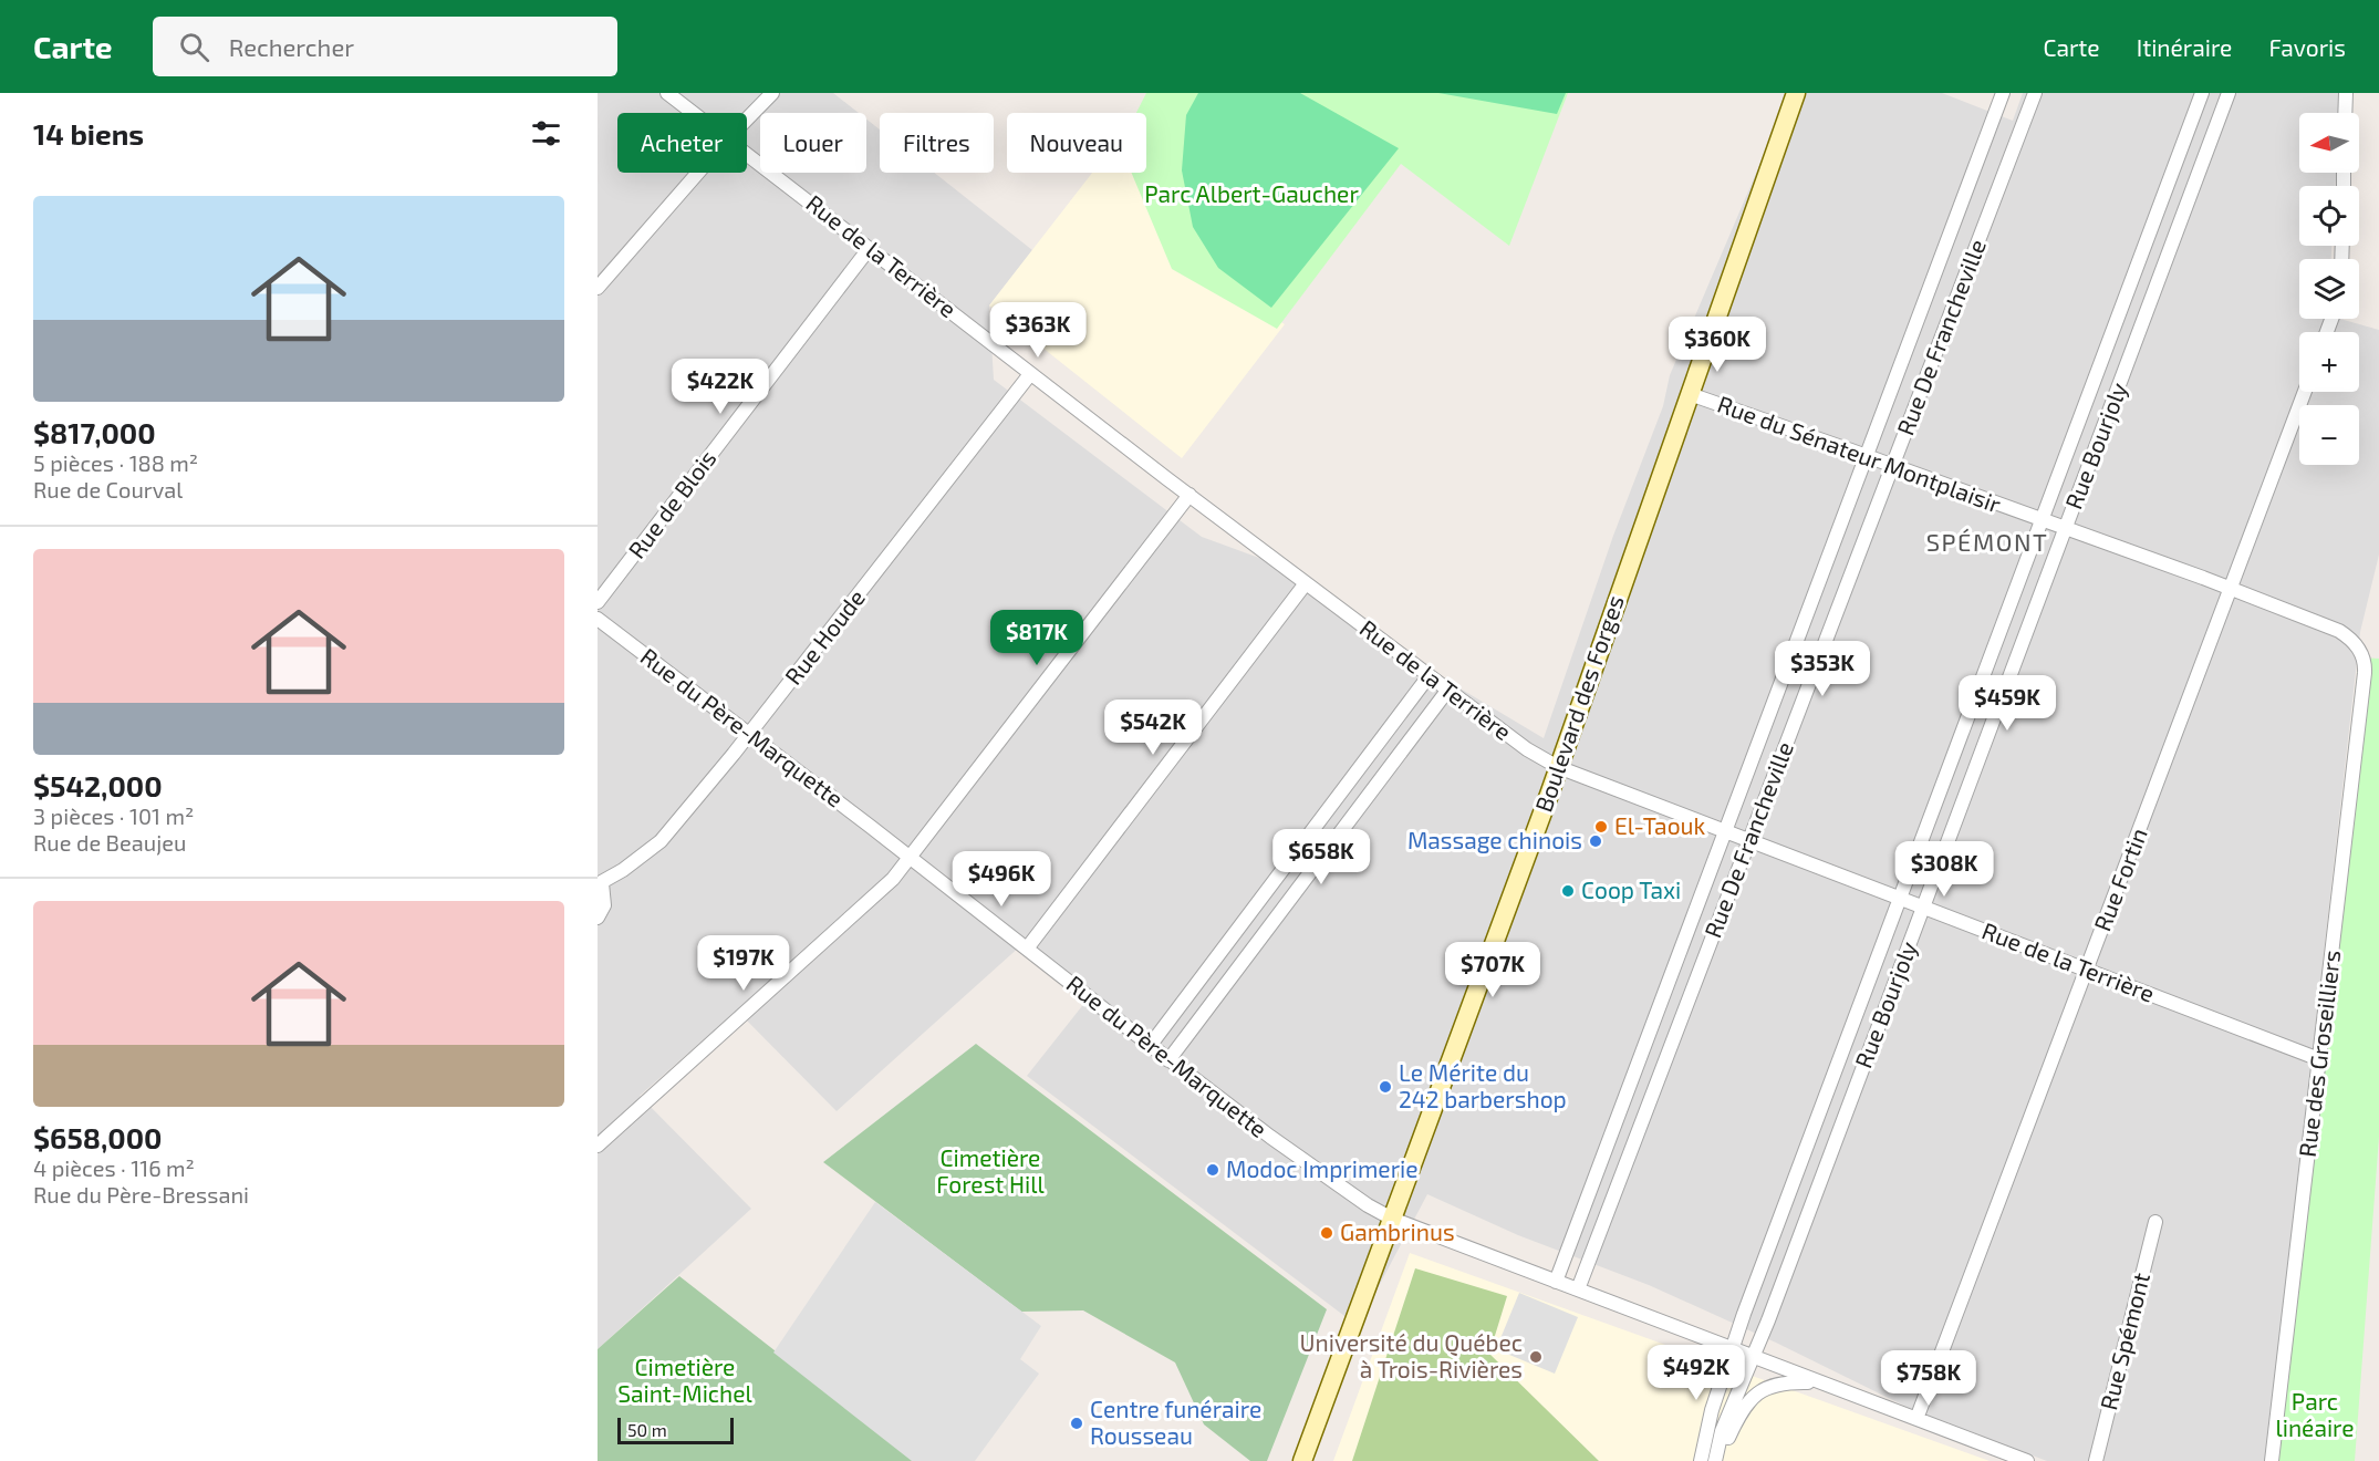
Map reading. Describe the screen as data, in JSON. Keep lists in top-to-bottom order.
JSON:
{
  "streets": {
    "main road": ["Boulevard des Forges"],
    "street": [
      "Rue de la Terrière",
      "Rue De Francheville",
      "Rue Bourjoly",
      "Rue du Sénateur Montplaisir",
      "Rue de Blois",
      "Rue Houde",
      "Rue du Père-Marquette",
      "Rue Fortin",
      "Rue des Groseilliers",
      "Rue Spémont"
    ]
  },
  "crossings": [
    ["Rue de la Terrière", "Rue De Francheville"],
    ["Rue de la Terrière", "Rue Bourjoly"],
    ["Rue de la Terrière", "Rue de Blois"],
    ["Rue de la Terrière", "Rue Houde"],
    ["Rue de la Terrière", "Boulevard des Forges"],
    ["Rue de la Terrière", "Rue Fortin"],
    ["Rue de la Terrière", "Rue des Groseilliers"],
    ["Rue De Francheville", "Rue du Sénateur Montplaisir"],
    ["Rue De Francheville", "Rue du Père-Marquette"],
    ["Rue Bourjoly", "Rue du Sénateur Montplaisir"],
    ["Rue Bourjoly", "Rue du Père-Marquette"],
    ["Rue du Sénateur Montplaisir", "Boulevard des Forges"],
    ["Rue du Sénateur Montplaisir", "Rue Fortin"],
    ["Rue du Sénateur Montplaisir", "Rue des Groseilliers"],
    ["Rue Houde", "Rue du Père-Marquette"],
    ["Boulevard des Forges", "Rue du Père-Marquette"],
    ["Rue du Père-Marquette", "Rue Fortin"]
  ],
  "districts": ["SPÉMONT"],
  "parks": [
    "Parc Albert-Gaucher",
    "Cimetière Forest Hill",
    "Cimetière Saint-Michel",
    "Parc linéaire"
  ],
  "places": [
    "El-Taouk",
    "Massage chinois",
    "Coop Taxi",
    "Le Mérite du 242 barbershop",
    "Modoc Imprimerie",
    "Gambrinus",
    "Université du Québec à Trois-Rivières",
    "Centre funéraire Rousseau"
  ],
  "scale_bar": "50 m",
  "north": "left",
  "page": {
    "header": "Carte",
    "search": "Rechercher",
    "nav": ["Carte", "Itinéraire", "Favoris"],
    "heading": "14 biens",
    "map_buttons": ["+", "−"],
    "chip": [
      "Acheter",
      "Louer",
      "Filtres",
      "Nouveau"
    ],
    "list": [
      {
        "name": "$817,000",
        "note": "5 pièces · 188 m² · Rue de Courval"
      },
      {
        "name": "$542,000",
        "note": "3 pièces · 101 m² · Rue de Beaujeu"
      },
      {
        "name": "$658,000",
        "note": "4 pièces · 116 m² · Rue du Père-Bressani"
      }
    ],
    "price": [
      "$363K",
      "$360K",
      "$422K",
      "$817K",
      "$353K",
      "$459K",
      "$542K",
      "$658K",
      "$308K",
      "$496K",
      "$197K",
      "$707K",
      "$492K",
      "$758K"
    ],
    "scale": "50 m"
  }
}
